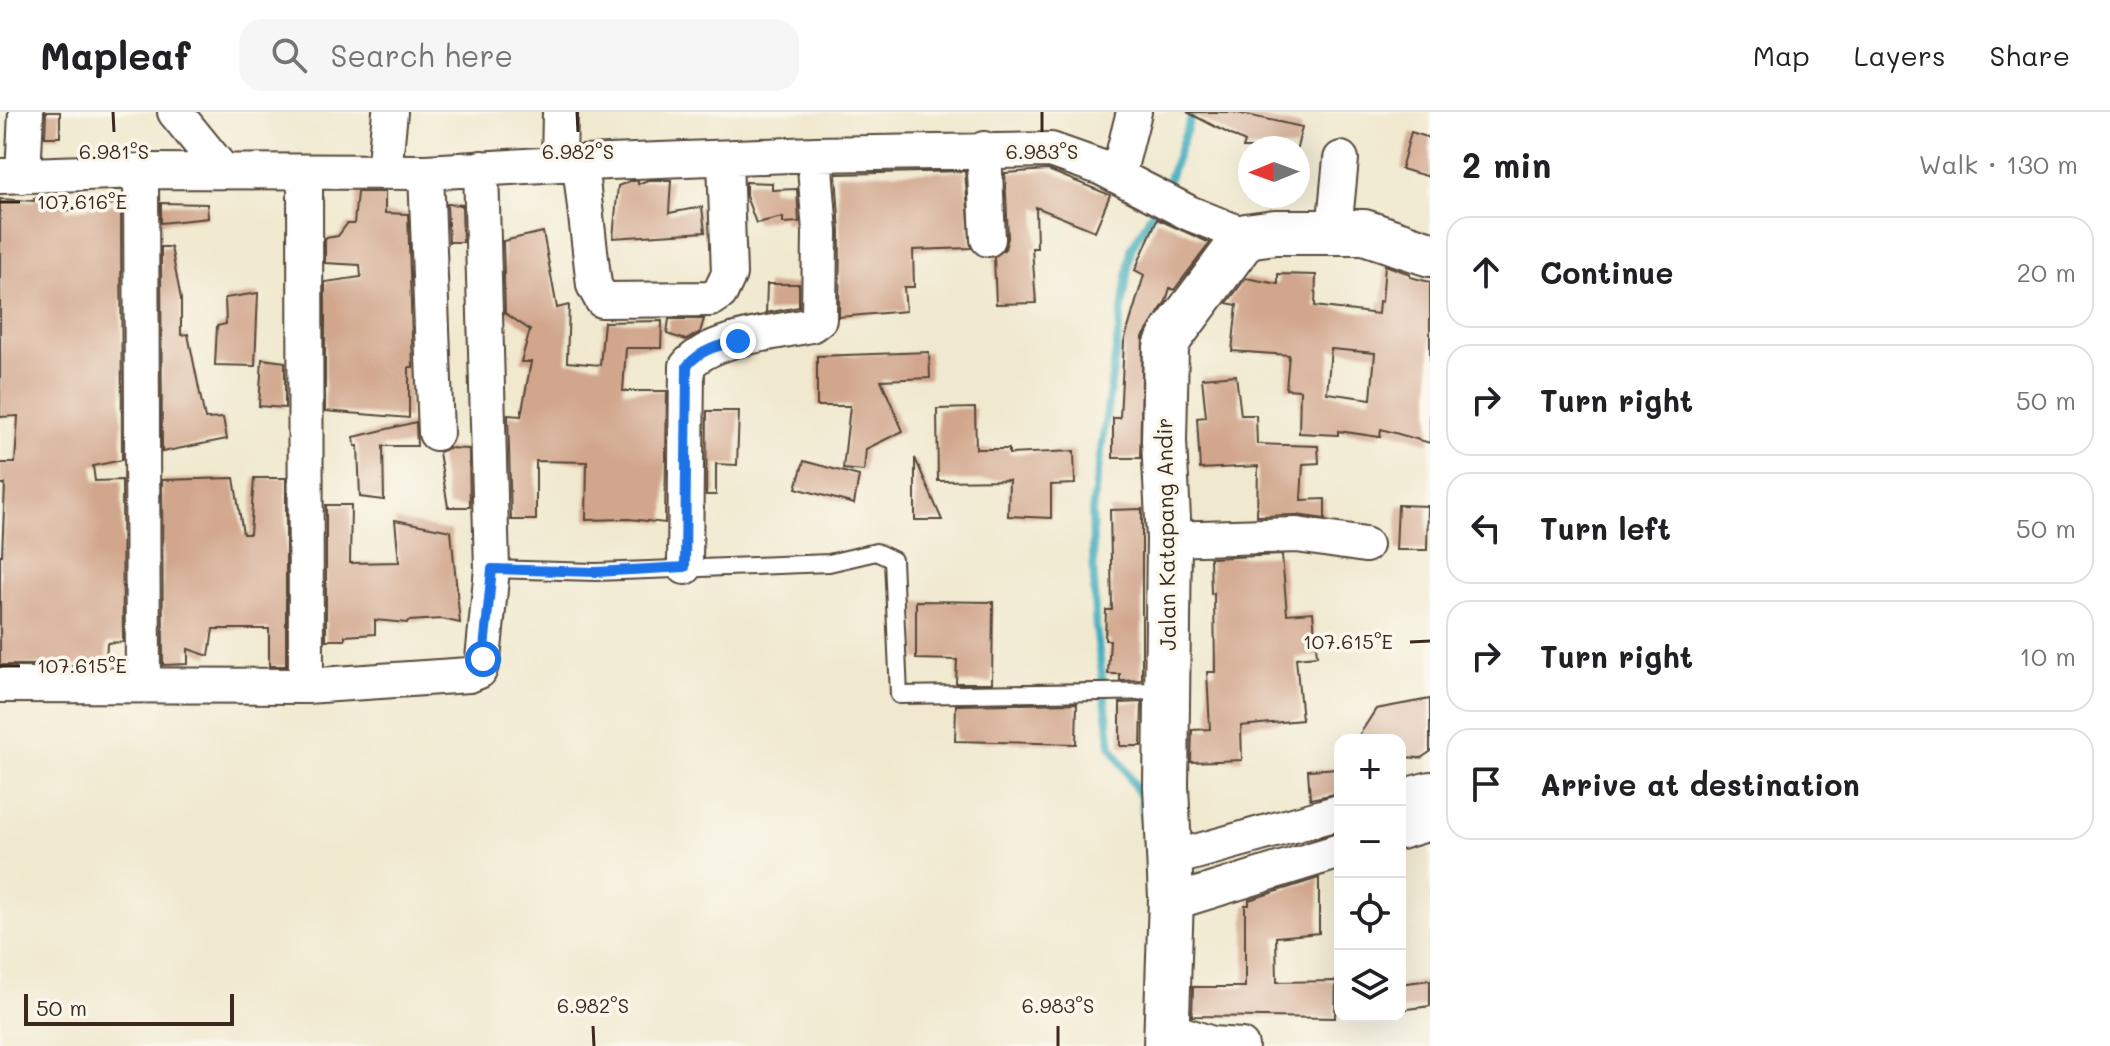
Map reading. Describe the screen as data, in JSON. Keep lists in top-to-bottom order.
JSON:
{
  "streets": {
    "street": ["Jalan Katapang Andir"]
  },
  "scale_bar": "50 m",
  "north": "left",
  "page": {
    "header": "Mapleaf",
    "search": "Search here",
    "nav": ["Map", "Layers", "Share"],
    "heading": ["2 min", "Walk · 130 m"],
    "list": [
      ["Continue", "20 m"],
      ["Turn right", "50 m"],
      ["Turn left", "50 m"],
      ["Turn right", "10 m"],
      "Arrive at destination"
    ],
    "map_buttons": ["+", "−"],
    "scale": "50 m"
  },
  "coordinates": [
    "6.981°S",
    "6.982°S",
    "6.983°S",
    "107.616°E",
    "107.615°E"
  ]
}
